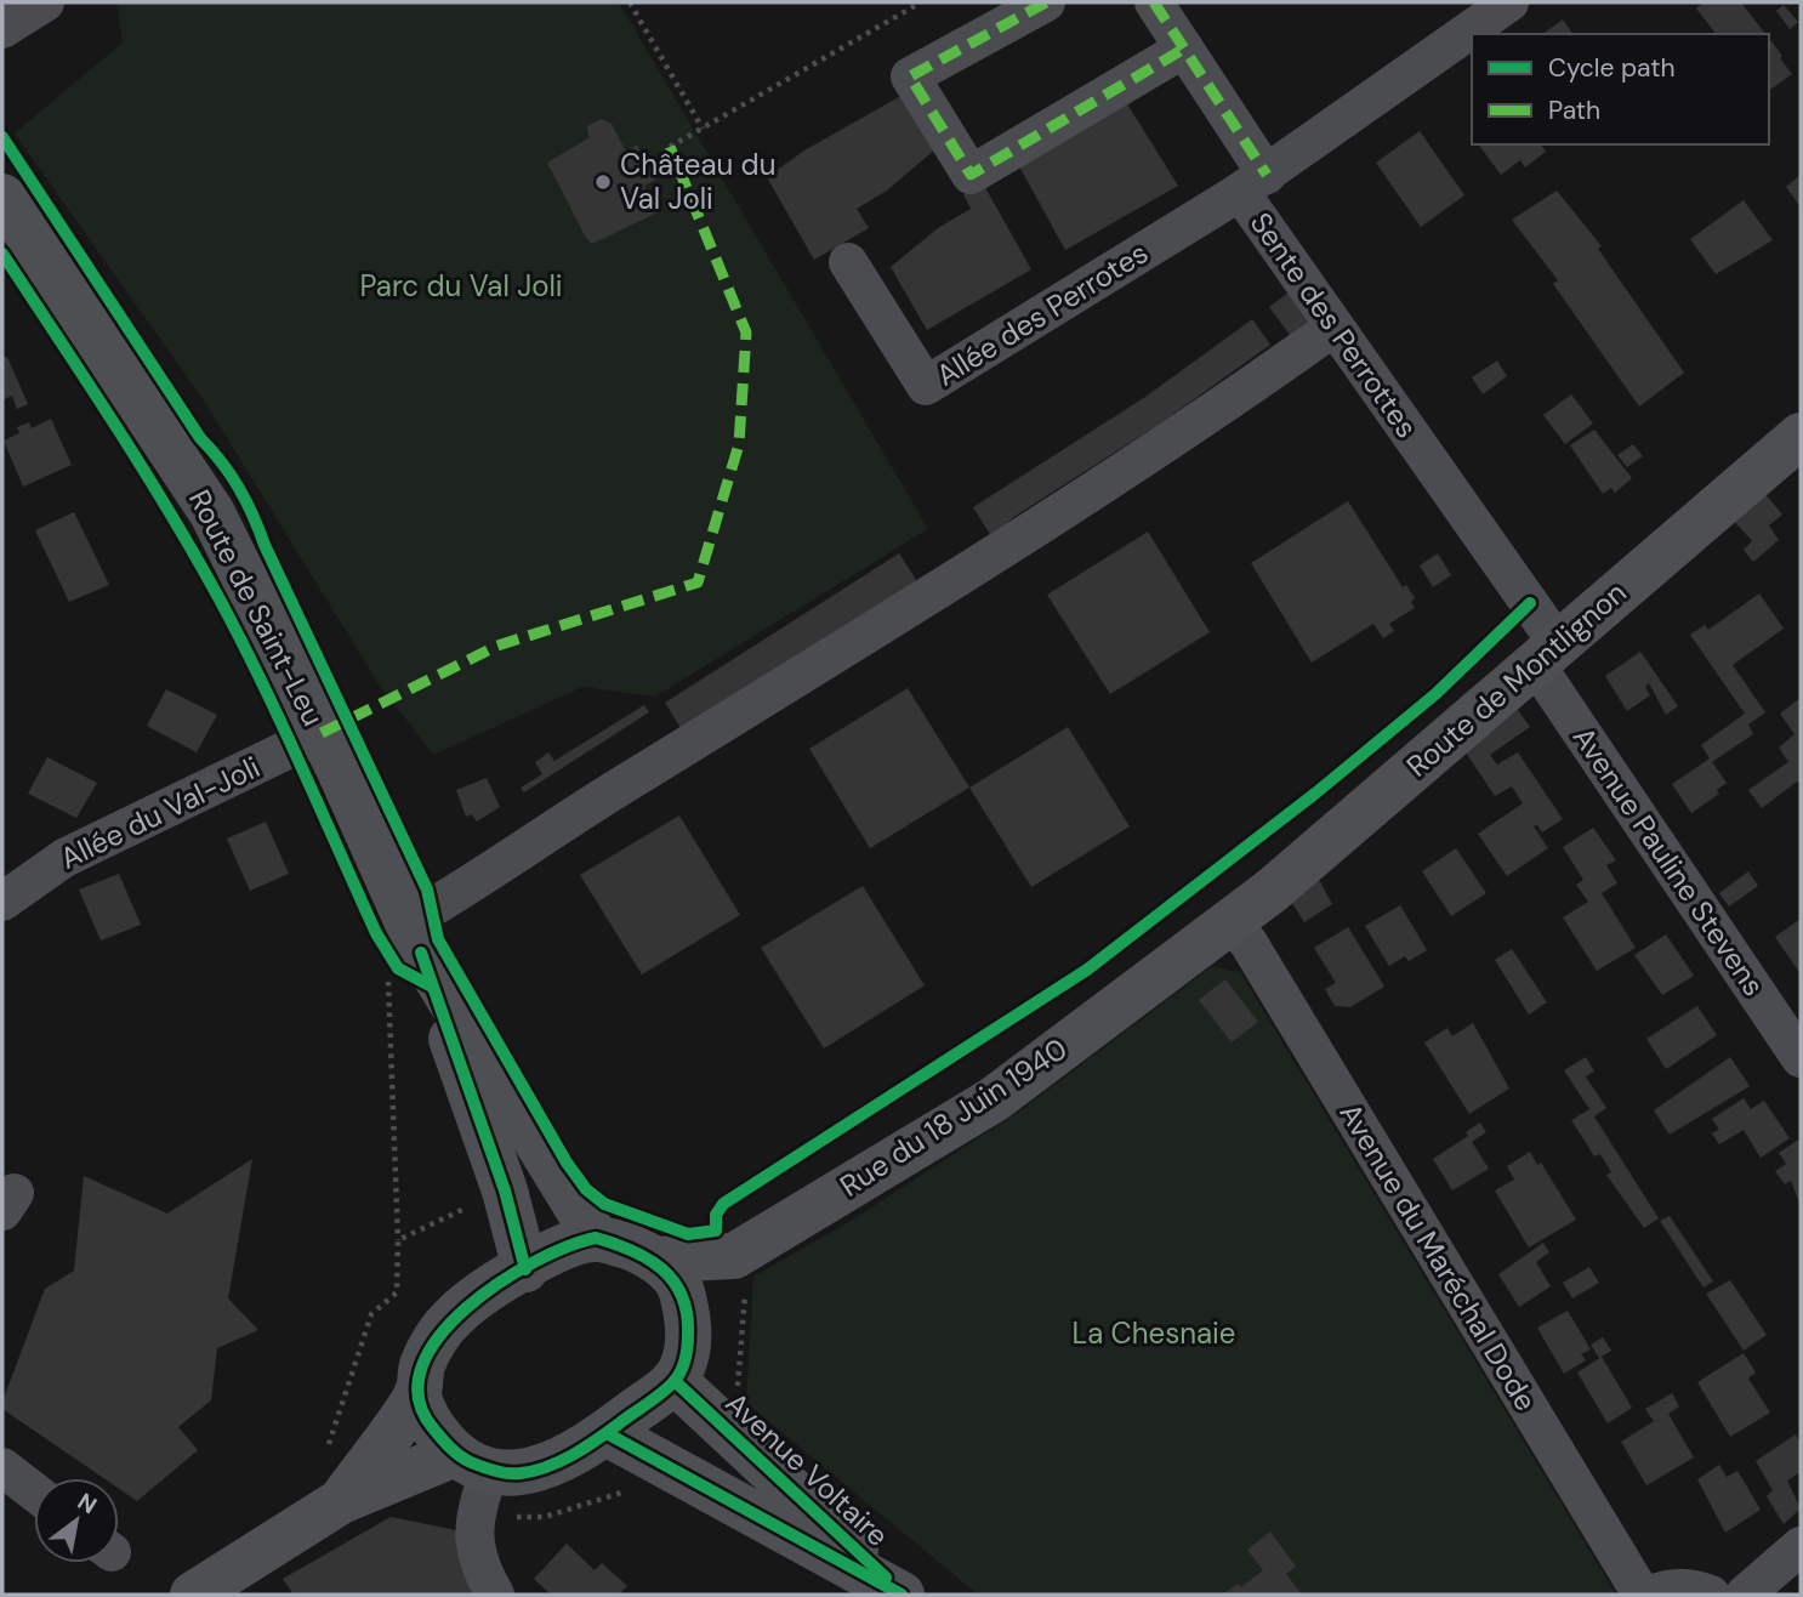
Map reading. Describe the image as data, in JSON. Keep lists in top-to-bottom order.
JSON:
{
  "streets": {
    "main road": [
      "Route de Saint-Leu",
      "Route de Montlignon",
      "Rue du 18 Juin 1940",
      "Avenue Voltaire"
    ],
    "street": [
      "Allée des Perrotes",
      "Sente des Perrottes",
      "Allée du Val-Joli",
      "Avenue Pauline Stevens",
      "Avenue du Maréchal Dode"
    ]
  },
  "crossings": [
    ["Allée des Perrotes", "Sente des Perrottes"],
    ["Sente des Perrottes", "Route de Montlignon"],
    ["Sente des Perrottes", "Avenue Pauline Stevens"],
    ["Route de Saint-Leu", "Allée du Val-Joli"],
    ["Route de Saint-Leu", "Rue du 18 Juin 1940"],
    ["Route de Saint-Leu", "Avenue Voltaire"],
    ["Route de Montlignon", "Avenue Pauline Stevens"],
    ["Route de Montlignon", "Rue du 18 Juin 1940"],
    ["Route de Montlignon", "Avenue du Maréchal Dode"],
    ["Rue du 18 Juin 1940", "Avenue du Maréchal Dode"],
    ["Rue du 18 Juin 1940", "Avenue Voltaire"]
  ],
  "parks": ["Parc du Val Joli", "La Chesnaie"],
  "places": ["Château du Val Joli"],
  "legend": ["Cycle path", "Path"],
  "north": "top right"
}
